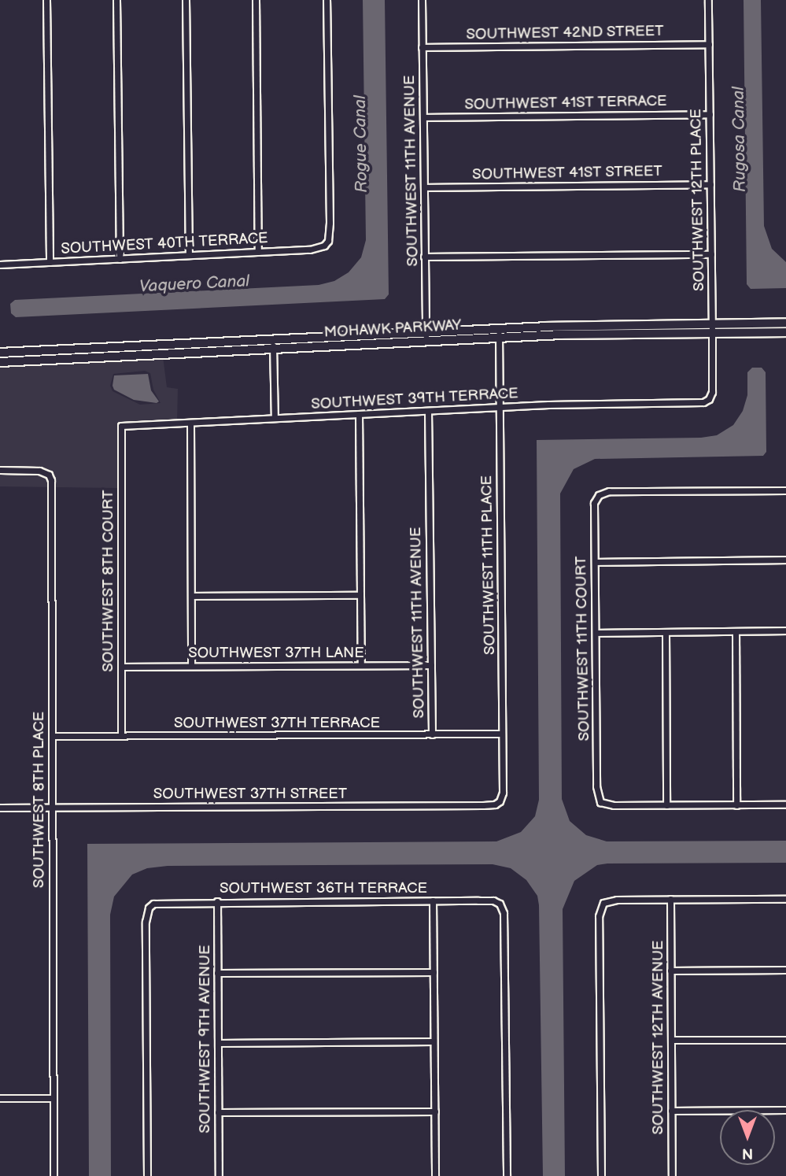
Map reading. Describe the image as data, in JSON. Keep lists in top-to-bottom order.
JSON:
{
  "streets": {
    "street": [
      "SOUTHWEST 42ND STREET",
      "SOUTHWEST 41ST TERRACE",
      "SOUTHWEST 11TH AVENUE",
      "SOUTHWEST 41ST STREET",
      "SOUTHWEST 12TH PLACE",
      "SOUTHWEST 40TH TERRACE",
      "MOHAWK PARKWAY",
      "SOUTHWEST 39TH TERRACE",
      "SOUTHWEST 11TH PLACE",
      "SOUTHWEST 8TH COURT",
      "SOUTHWEST 11TH COURT",
      "SOUTHWEST 37TH LANE",
      "SOUTHWEST 37TH TERRACE",
      "SOUTHWEST 37TH STREET",
      "SOUTHWEST 8TH PLACE",
      "SOUTHWEST 36TH TERRACE",
      "SOUTHWEST 12TH AVENUE",
      "SOUTHWEST 9TH AVENUE"
    ]
  },
  "crossings": [
    ["SOUTHWEST 42ND STREET", "SOUTHWEST 11TH AVENUE"],
    ["SOUTHWEST 42ND STREET", "SOUTHWEST 12TH PLACE"],
    ["SOUTHWEST 41ST TERRACE", "SOUTHWEST 11TH AVENUE"],
    ["SOUTHWEST 41ST TERRACE", "SOUTHWEST 12TH PLACE"],
    ["SOUTHWEST 11TH AVENUE", "SOUTHWEST 41ST STREET"],
    ["SOUTHWEST 11TH AVENUE", "MOHAWK PARKWAY"],
    ["SOUTHWEST 11TH AVENUE", "SOUTHWEST 39TH TERRACE"],
    ["SOUTHWEST 11TH AVENUE", "SOUTHWEST 37TH LANE"],
    ["SOUTHWEST 11TH AVENUE", "SOUTHWEST 37TH TERRACE"],
    ["SOUTHWEST 41ST STREET", "SOUTHWEST 12TH PLACE"],
    ["SOUTHWEST 12TH PLACE", "MOHAWK PARKWAY"],
    ["SOUTHWEST 12TH PLACE", "SOUTHWEST 39TH TERRACE"],
    ["MOHAWK PARKWAY", "SOUTHWEST 11TH PLACE"],
    ["SOUTHWEST 39TH TERRACE", "SOUTHWEST 11TH PLACE"],
    ["SOUTHWEST 39TH TERRACE", "SOUTHWEST 8TH COURT"],
    ["SOUTHWEST 11TH PLACE", "SOUTHWEST 37TH TERRACE"],
    ["SOUTHWEST 11TH PLACE", "SOUTHWEST 37TH STREET"],
    ["SOUTHWEST 8TH COURT", "SOUTHWEST 37TH LANE"],
    ["SOUTHWEST 8TH COURT", "SOUTHWEST 37TH TERRACE"],
    ["SOUTHWEST 37TH TERRACE", "SOUTHWEST 8TH PLACE"],
    ["SOUTHWEST 37TH STREET", "SOUTHWEST 8TH PLACE"],
    ["SOUTHWEST 36TH TERRACE", "SOUTHWEST 9TH AVENUE"]
  ],
  "water": ["Rugosa Canal", "Rogue Canal", "Vaquero Canal"],
  "north": "bottom"
}
